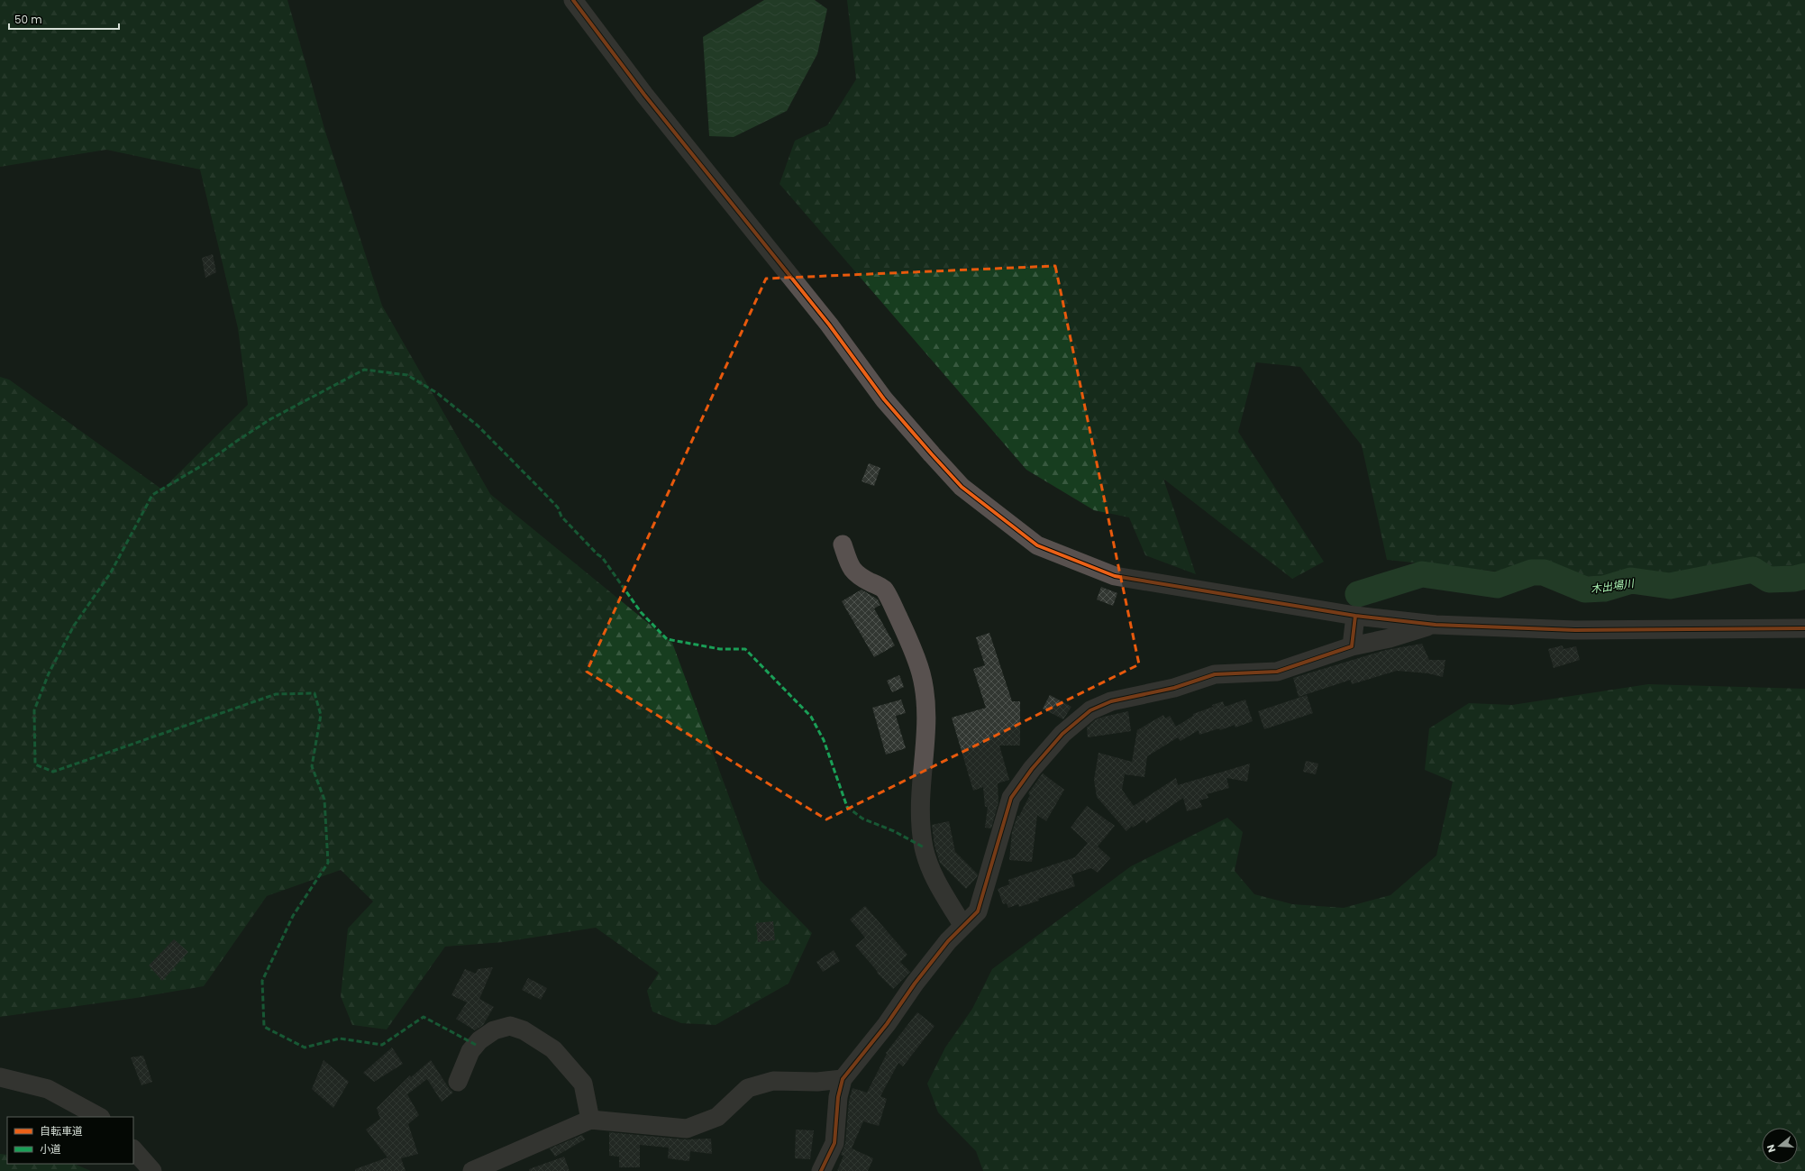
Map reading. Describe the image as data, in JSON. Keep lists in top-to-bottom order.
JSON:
{
  "water": ["木出場川"],
  "legend": ["自転車道", "小道"],
  "scale_bar": "50 m",
  "north": "left"
}
